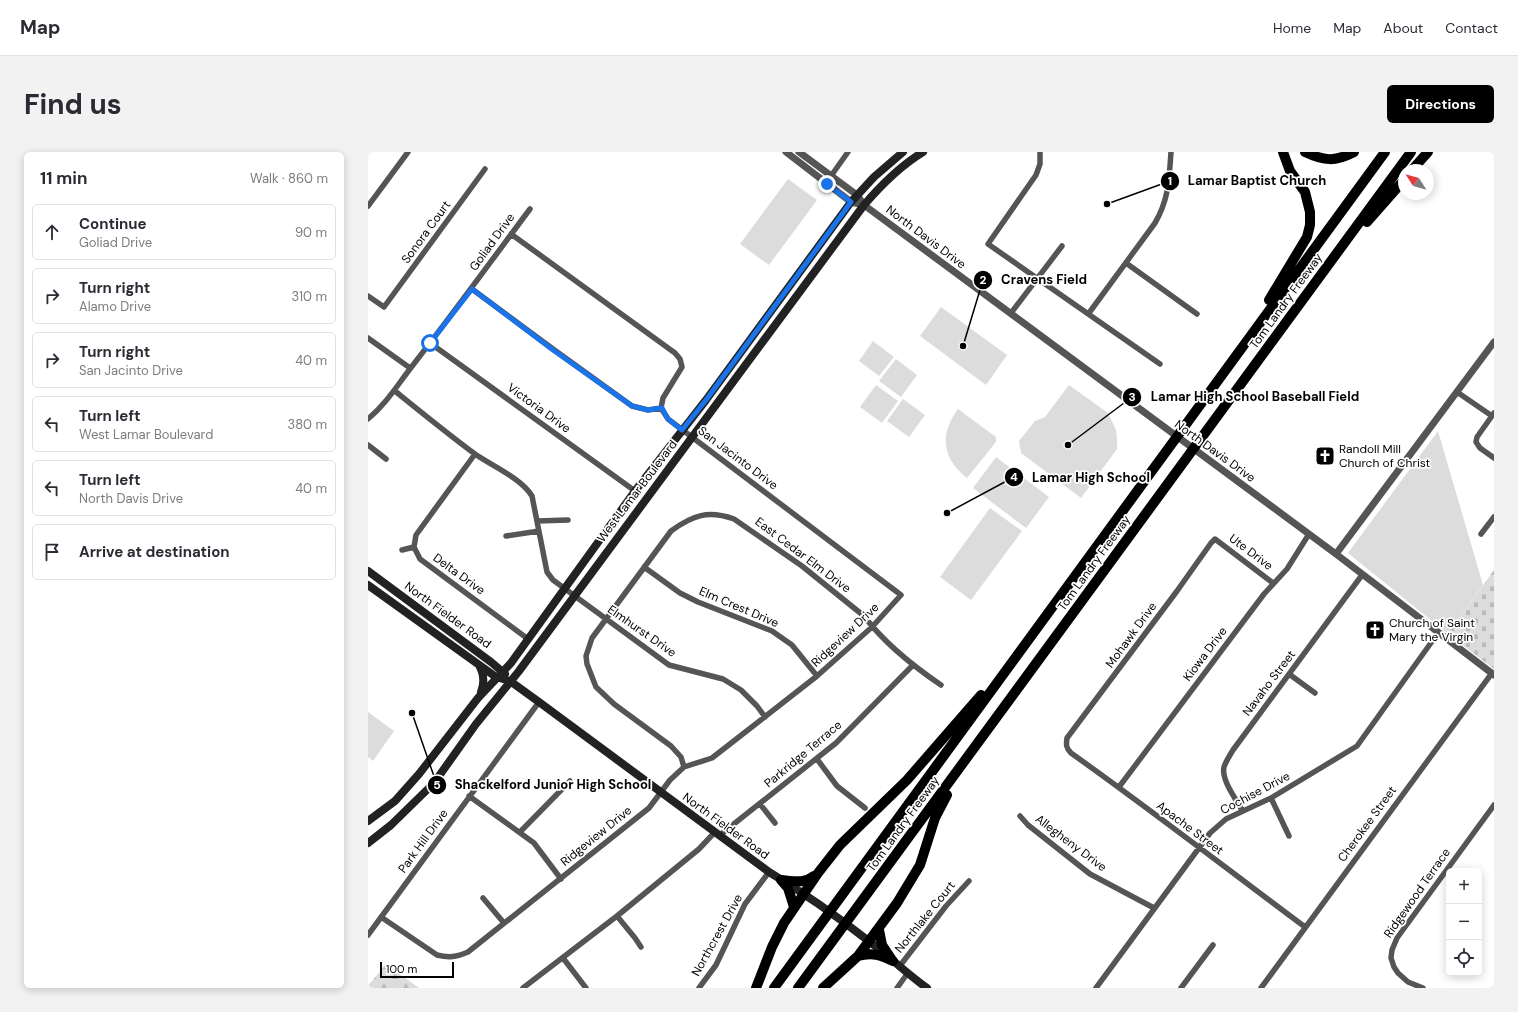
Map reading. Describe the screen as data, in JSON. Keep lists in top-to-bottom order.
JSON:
{
  "streets": {
    "highway": ["Tom Landry Freeway"],
    "main road": ["West Lamar Boulevard", "North Fielder Road"],
    "street": [
      "Sonora Court",
      "North Davis Drive",
      "Goliad Drive",
      "Victoria Drive",
      "San Jacinto Drive",
      "Ute Drive",
      "East Cedar Elm Drive",
      "Delta Drive",
      "Elm Crest Drive",
      "Elmhurst Drive",
      "Ridgeview Drive",
      "Mohawk Drive",
      "Kiowa Drive",
      "Navaho Street",
      "Parkridge Terrace",
      "Cochise Drive",
      "Cherokee Street",
      "Apache Street",
      "Park Hill Drive",
      "Allegheny Drive",
      "Ridgewood Terrace",
      "Northlake Court",
      "Northcrest Drive"
    ]
  },
  "crossings": [
    ["North Davis Drive", "West Lamar Boulevard"],
    ["North Davis Drive", "Kiowa Drive"],
    ["North Davis Drive", "Navaho Street"],
    ["North Davis Drive", "Cochise Drive"],
    ["North Davis Drive", "Cherokee Street"],
    ["Goliad Drive", "Victoria Drive"],
    ["Goliad Drive", "Elmhurst Drive"],
    ["Victoria Drive", "West Lamar Boulevard"],
    ["San Jacinto Drive", "West Lamar Boulevard"],
    ["San Jacinto Drive", "Ridgeview Drive"],
    ["West Lamar Boulevard", "Delta Drive"],
    ["West Lamar Boulevard", "North Fielder Road"],
    ["West Lamar Boulevard", "Elmhurst Drive"],
    ["Ute Drive", "Mohawk Drive"],
    ["Ute Drive", "Kiowa Drive"],
    ["East Cedar Elm Drive", "Elm Crest Drive"],
    ["East Cedar Elm Drive", "Elmhurst Drive"],
    ["East Cedar Elm Drive", "Ridgeview Drive"],
    ["East Cedar Elm Drive", "Parkridge Terrace"],
    ["Elm Crest Drive", "Ridgeview Drive"],
    ["North Fielder Road", "Ridgeview Drive"],
    ["North Fielder Road", "Parkridge Terrace"],
    ["North Fielder Road", "Park Hill Drive"],
    ["North Fielder Road", "Northlake Court"],
    ["North Fielder Road", "Northcrest Drive"],
    ["Elmhurst Drive", "Ridgeview Drive"],
    ["Ridgeview Drive", "Park Hill Drive"],
    ["Mohawk Drive", "Apache Street"],
    ["Kiowa Drive", "Apache Street"],
    ["Navaho Street", "Cochise Drive"],
    ["Cochise Drive", "Apache Street"],
    ["Cochise Drive", "Allegheny Drive"],
    ["Cherokee Street", "Apache Street"]
  ],
  "places": {
    "other": [
      "Lamar Baptist Church",
      "Cravens Field",
      "Lamar High School Baseball Field",
      "Lamar High School",
      "Shackelford Junior High School"
    ],
    "church": ["Randoll Mill Church of Christ", "Church of Saint Mary the Virgin"]
  },
  "scale_bar": "100 m",
  "north": "top left",
  "page": {
    "header": "Map",
    "nav": [
      "Home",
      "Map",
      "About",
      "Contact"
    ],
    "buttons": "Directions",
    "title": "Find us",
    "heading": ["11 min", "Walk · 860 m"],
    "list": [
      ["Continue", "Goliad Drive", "90 m"],
      ["Turn right", "Alamo Drive", "310 m"],
      ["Turn right", "San Jacinto Drive", "40 m"],
      ["Turn left", "West Lamar Boulevard", "380 m"],
      ["Turn left", "North Davis Drive", "40 m"],
      "Arrive at destination"
    ],
    "map_buttons": ["+", "−"],
    "scale": "100 m"
  }
}
